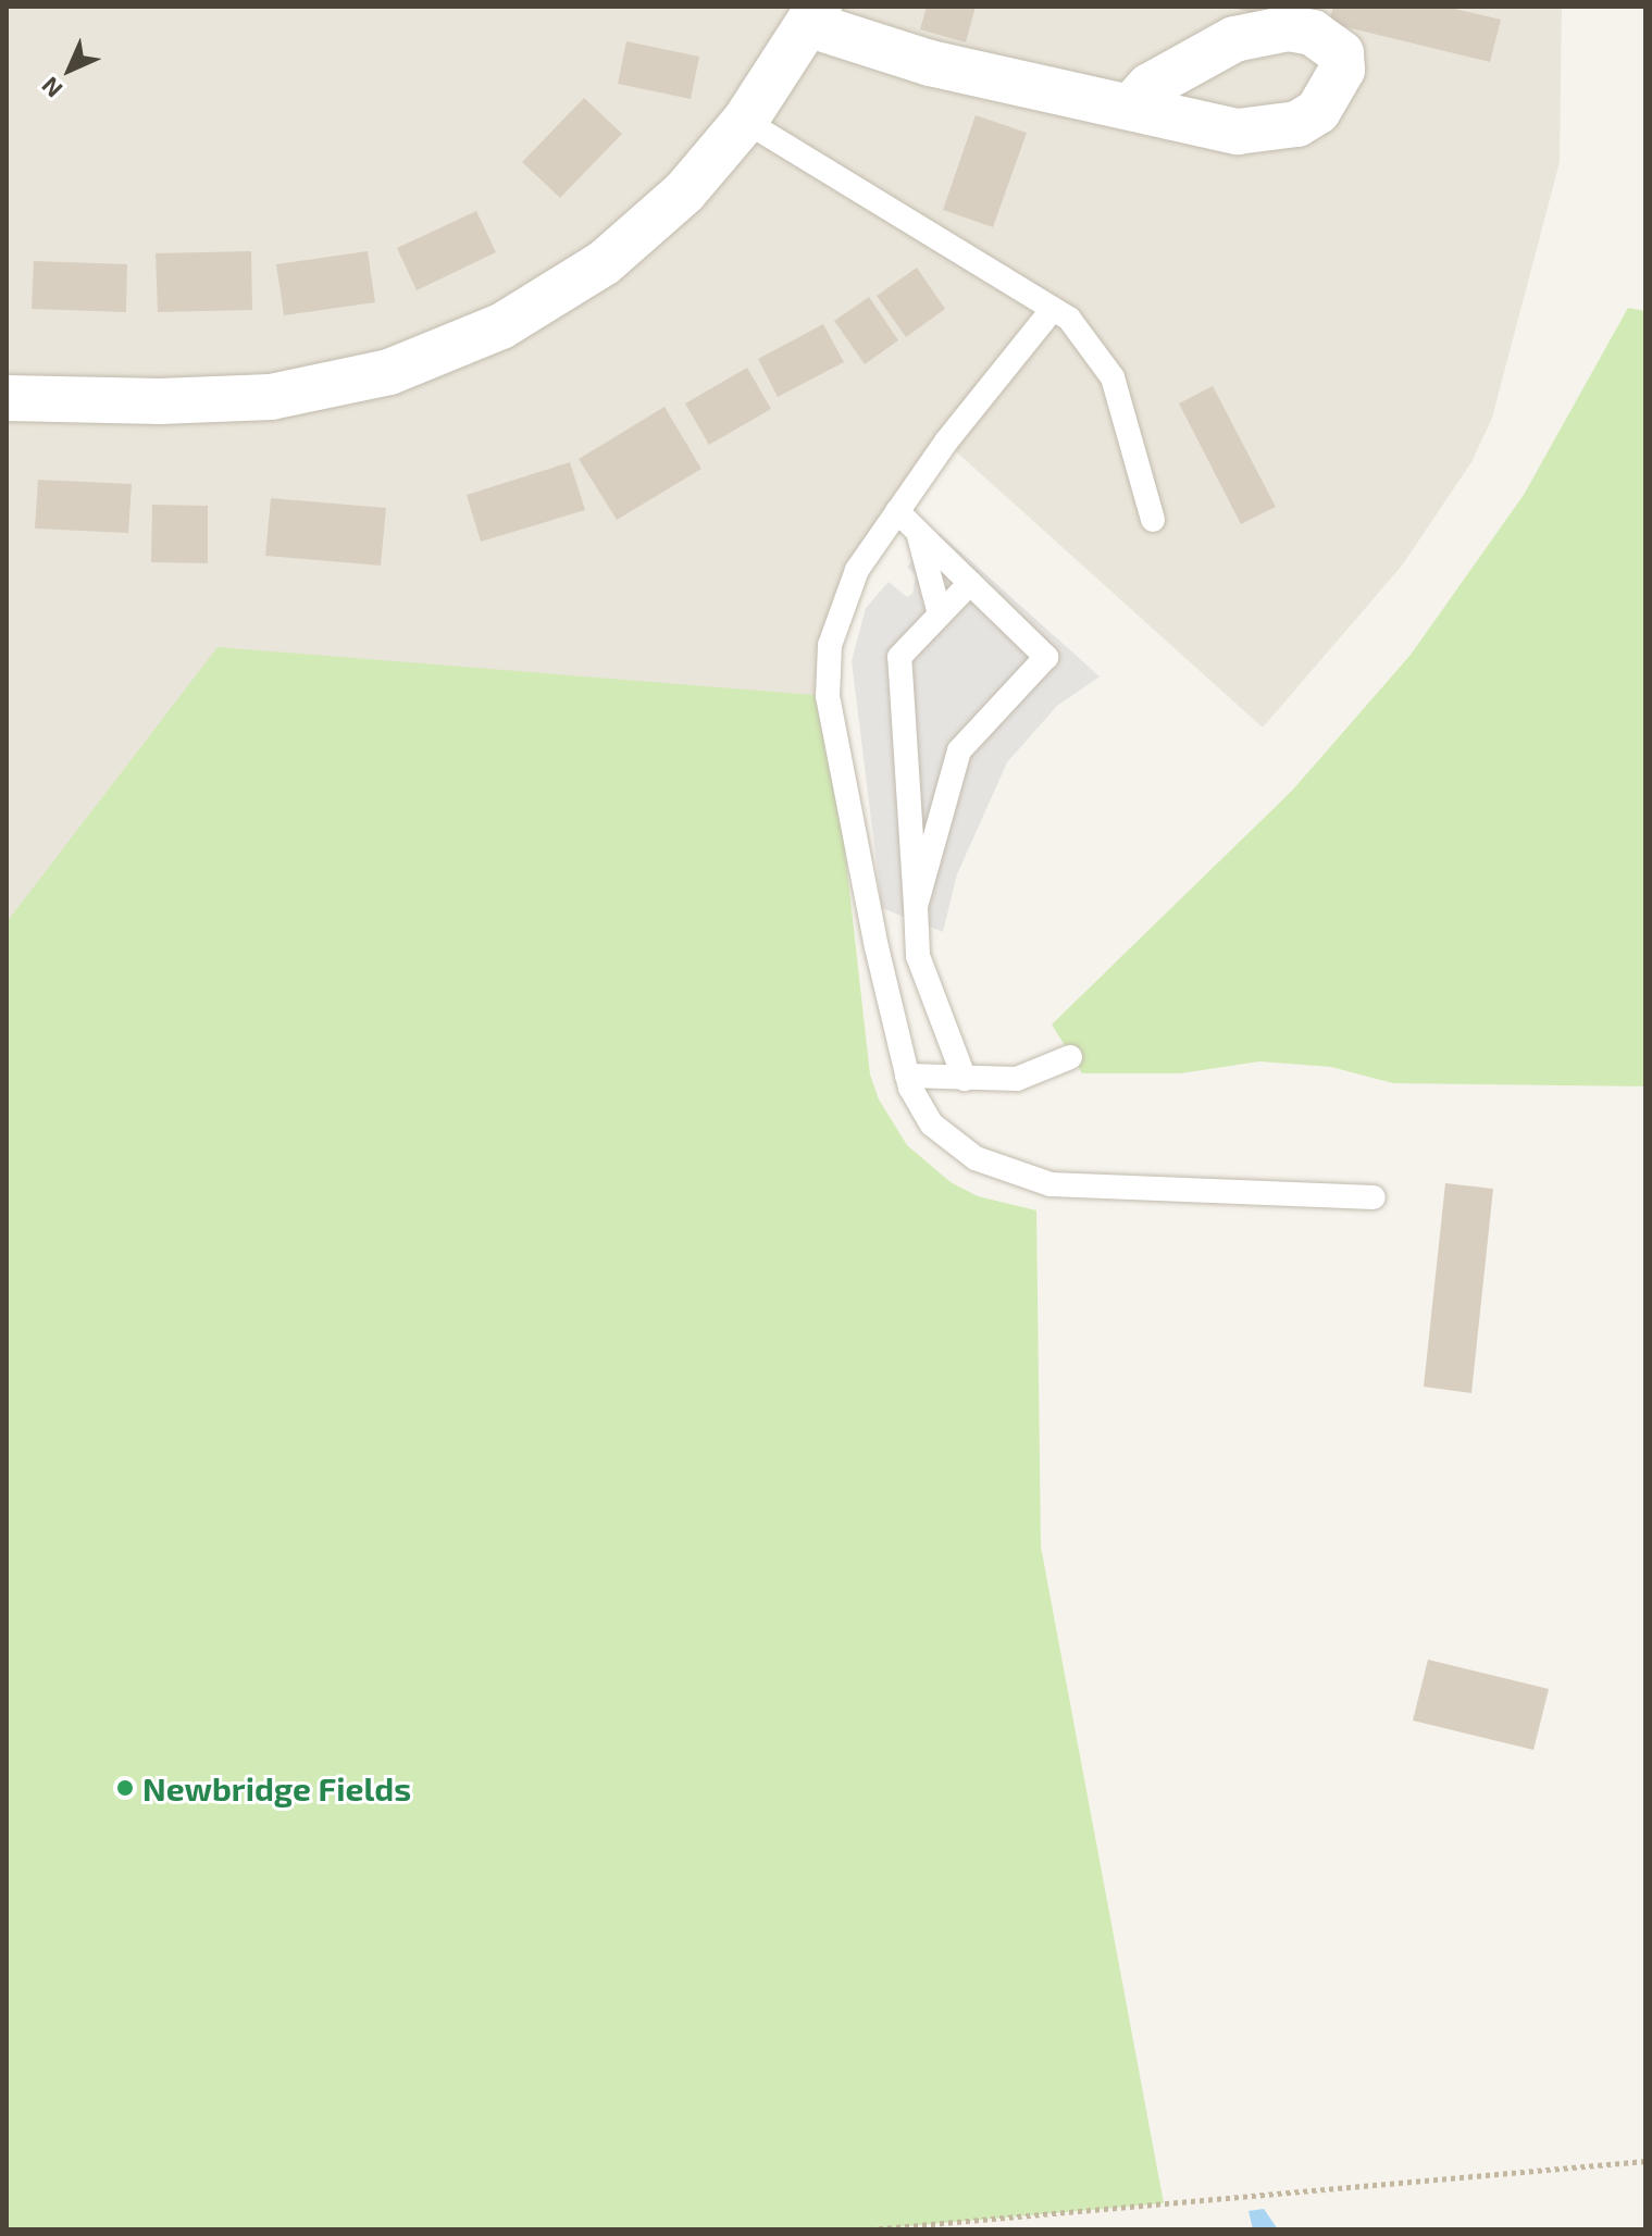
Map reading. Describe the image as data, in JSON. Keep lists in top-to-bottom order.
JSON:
{
  "places": ["Newbridge Fields"],
  "north": "bottom left"
}
